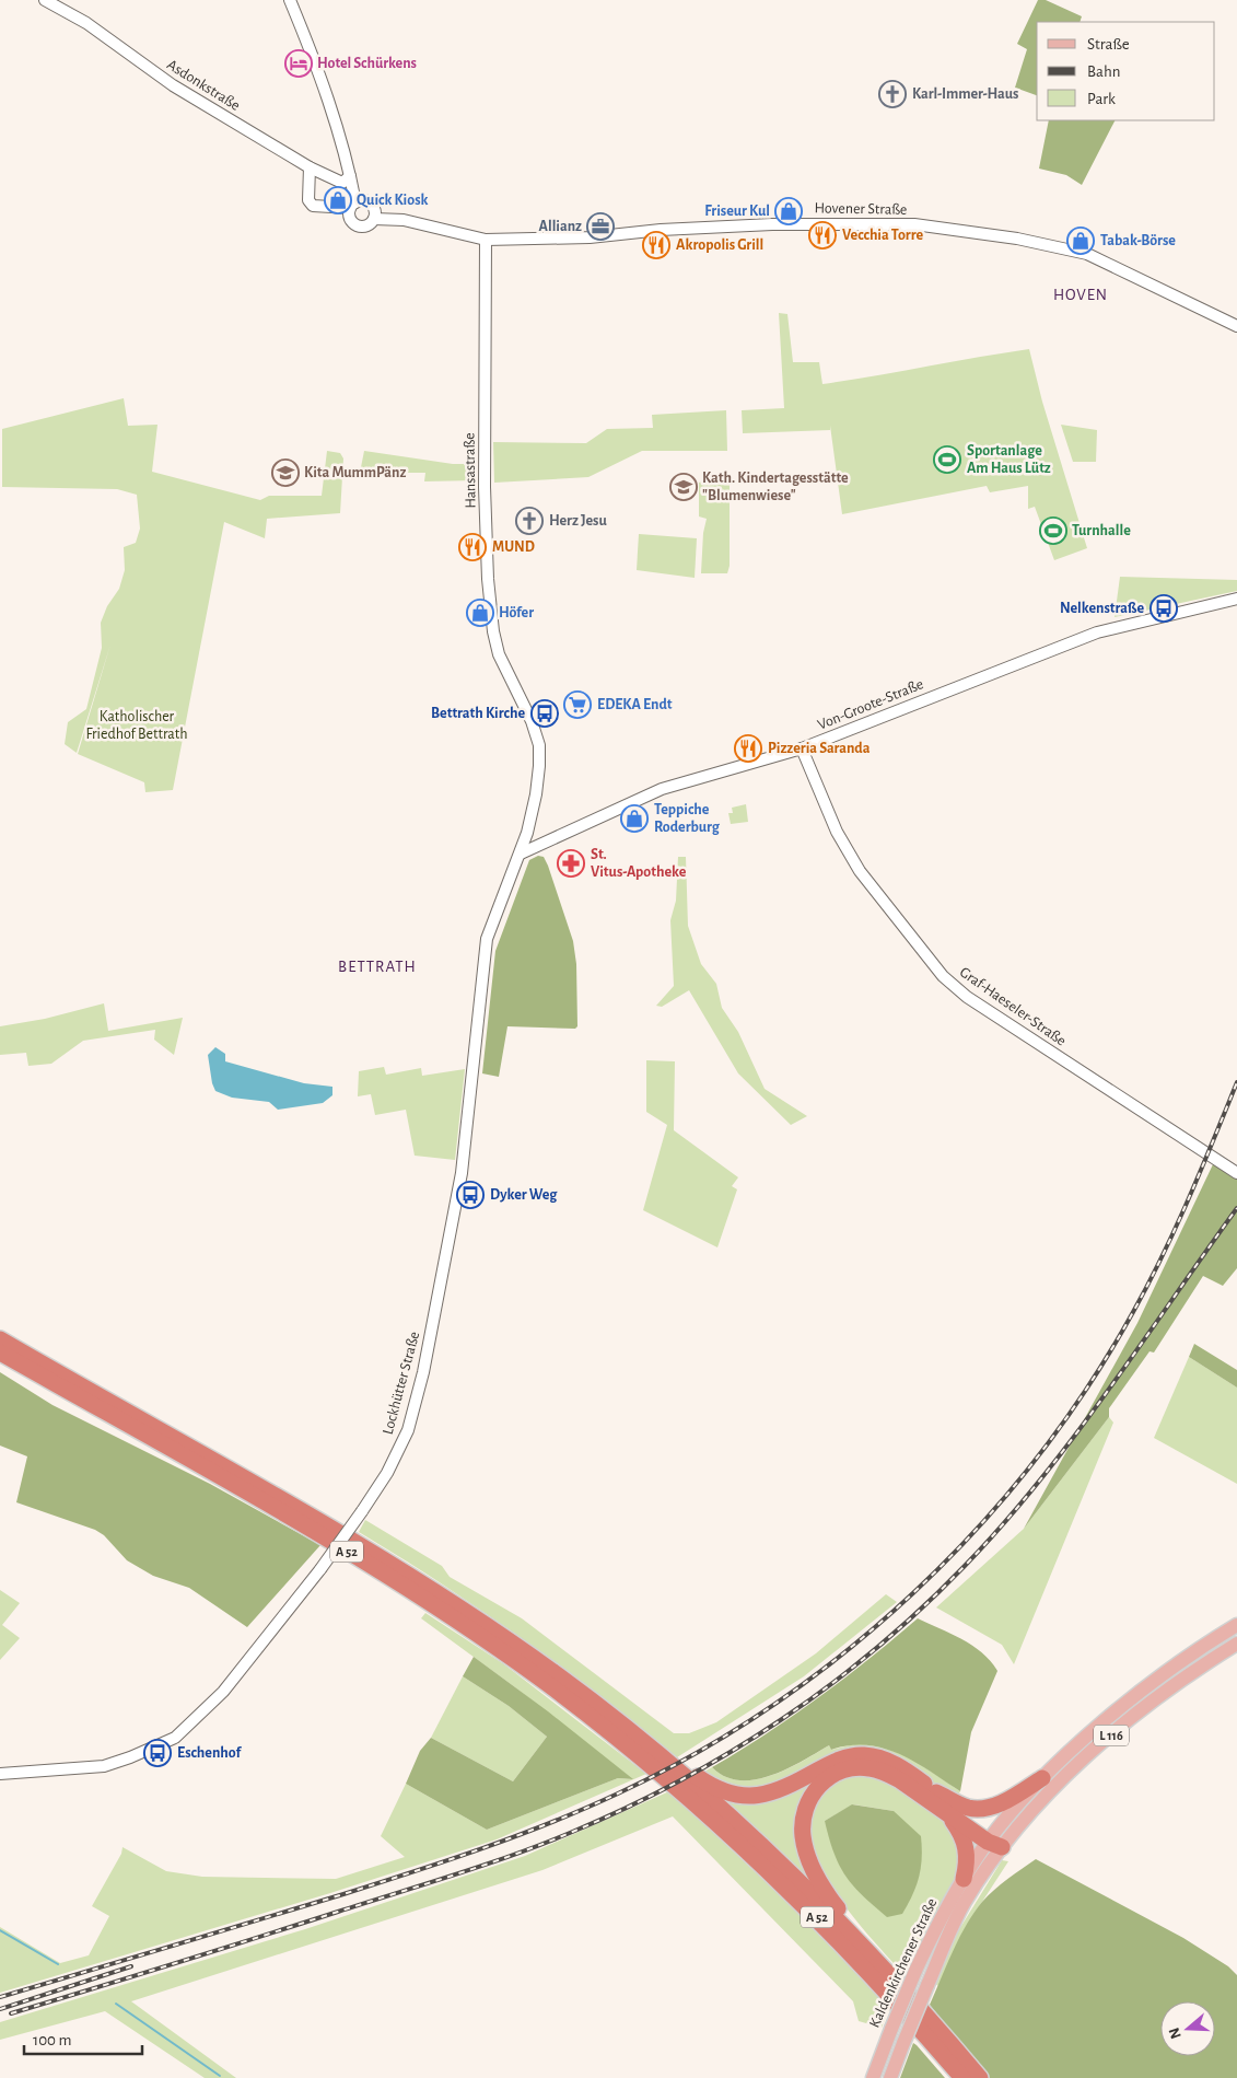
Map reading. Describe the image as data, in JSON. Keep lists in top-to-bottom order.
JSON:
{
  "streets": {
    "highway": ["A 52"],
    "main road": ["L 116", "Kaldenkirchener Straße"],
    "street": [
      "Asdonkstraße",
      "Hovener Straße",
      "Hansastraße",
      "Von-Groote-Straße",
      "Graf-Haeseler-Straße",
      "Lockhütter Straße"
    ]
  },
  "crossings": [
    ["Hovener Straße", "Hansastraße"],
    ["Hansastraße", "Von-Groote-Straße"],
    ["Hansastraße", "Lockhütter Straße"],
    ["Von-Groote-Straße", "Graf-Haeseler-Straße"],
    ["Von-Groote-Straße", "Lockhütter Straße"]
  ],
  "districts": ["HOVEN", "BETTRATH"],
  "parks": ["Katholischer Friedhof Bettrath"],
  "places": {
    "hotel": ["Hotel Schürkens"],
    "church": ["Karl-Immer-Haus", "Herz Jesu"],
    "shop": [
      "Quick Kiosk",
      "Friseur Kul",
      "Tabak-Börse",
      "Höfer",
      "Teppiche Roderburg"
    ],
    "office": ["Allianz"],
    "restaurant": [
      "Vecchia Torre",
      "Akropolis Grill",
      "MUND",
      "Pizzeria Saranda"
    ],
    "sports": ["Sportanlage Am Haus Lütz", "Turnhalle"],
    "school or university": ["Kita MummPänz", "Kath. Kindertagesstätte \"Blumenwiese\""],
    "bus stop": [
      "Nelkenstraße",
      "Bettrath Kirche",
      "Dyker Weg",
      "Eschenhof"
    ],
    "supermarket": ["EDEKA Endt"],
    "pharmacy": ["St. Vitus-Apotheke"]
  },
  "legend": ["Straße", "Bahn", "Park"],
  "scale_bar": "100 m",
  "north": "left"
}
